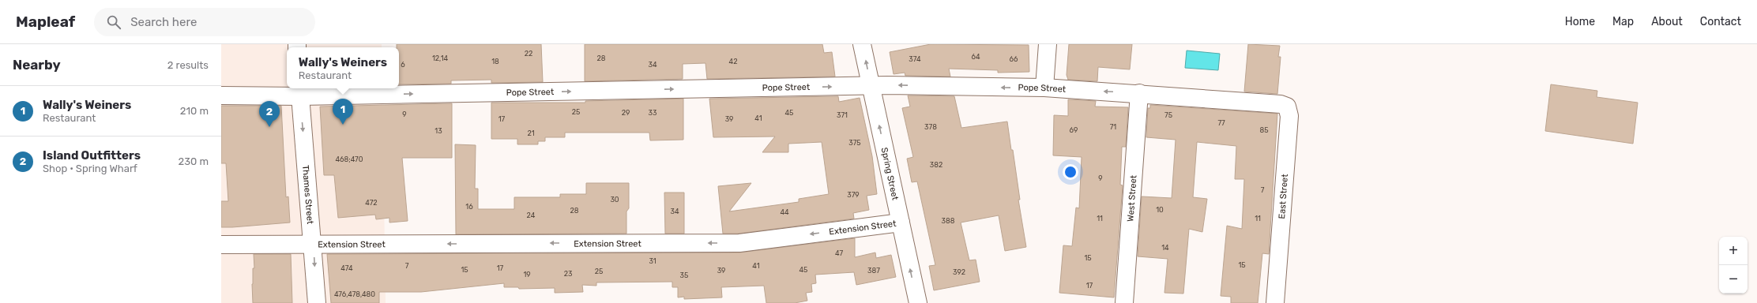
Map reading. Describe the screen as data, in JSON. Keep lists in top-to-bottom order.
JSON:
{
  "streets": {
    "street": [
      "Pope Street",
      "Spring Street",
      "Thames Street",
      "East Street",
      "West Street",
      "Extension Street"
    ]
  },
  "crossings": [
    ["Pope Street", "Spring Street"],
    ["Pope Street", "Thames Street"],
    ["Pope Street", "East Street"],
    ["Pope Street", "West Street"],
    ["Spring Street", "Extension Street"],
    ["Thames Street", "Extension Street"]
  ],
  "one_way": ["Spring Street", "Thames Street", "Extension Street"],
  "house_numbers": [
    "22",
    "64",
    "12,14",
    "28",
    "374",
    "66",
    "18",
    "42",
    "6",
    "34",
    "25",
    "29",
    "33",
    "45",
    "9",
    "371",
    "75",
    "41",
    "17",
    "39",
    "77",
    "378",
    "71",
    "69",
    "85",
    "13",
    "21",
    "375",
    "468;470",
    "382",
    "9",
    "7",
    "379",
    "30",
    "472",
    "16",
    "10",
    "28",
    "34",
    "44",
    "24",
    "11",
    "11",
    "388",
    "14",
    "47",
    "15",
    "31",
    "15",
    "7",
    "41",
    "474",
    "17",
    "15",
    "45",
    "39",
    "387",
    "25",
    "392",
    "23",
    "19",
    "35",
    "17",
    "476,478,480"
  ],
  "page": {
    "header": "Mapleaf",
    "search": "Search here",
    "nav": [
      "Home",
      "Map",
      "About",
      "Contact"
    ],
    "heading": ["Nearby", "2 results"],
    "popup": ["Wally's Weiners", "Restaurant"],
    "list": [
      {
        "mark": "1",
        "name": "Wally's Weiners",
        "note": "Restaurant",
        "value": "210 m"
      },
      {
        "mark": "2",
        "name": "Island Outfitters",
        "note": "Shop · Spring Wharf",
        "value": "230 m"
      }
    ],
    "pins": ["1", "2"],
    "map_buttons": ["+", "−"]
  }
}
